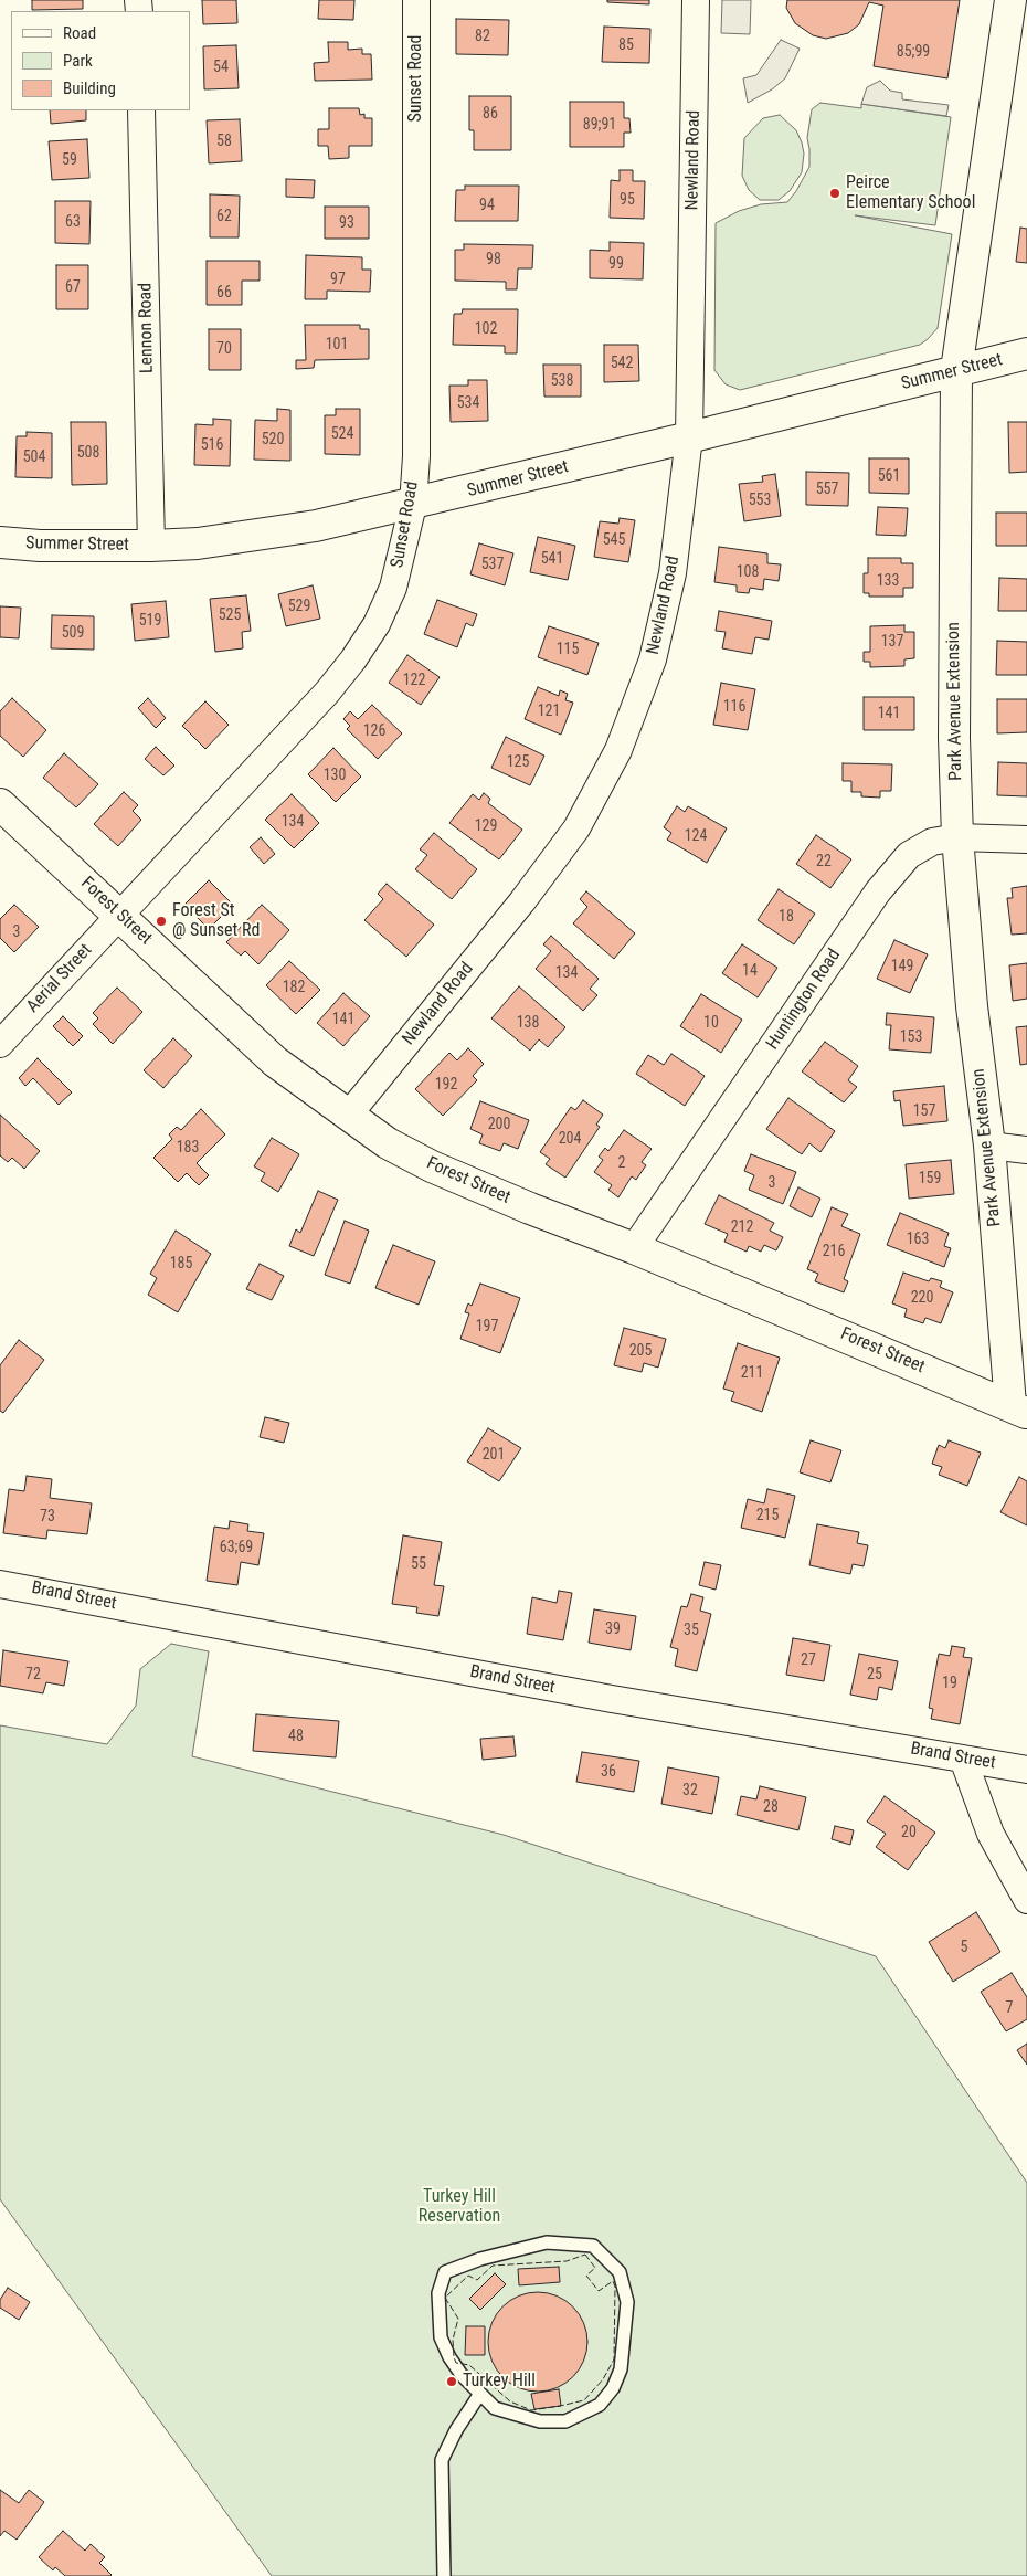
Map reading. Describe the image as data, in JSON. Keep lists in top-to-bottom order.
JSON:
{
  "streets": {
    "main road": ["Summer Street", "Park Avenue Extension", "Forest Street"],
    "street": [
      "Sunset Road",
      "Newland Road",
      "Lennon Road",
      "Aerial Street",
      "Huntington Road",
      "Brand Street"
    ]
  },
  "crossings": [
    ["Sunset Road", "Summer Street"],
    ["Sunset Road", "Forest Street"],
    ["Sunset Road", "Aerial Street"],
    ["Newland Road", "Summer Street"],
    ["Newland Road", "Forest Street"],
    ["Lennon Road", "Summer Street"],
    ["Summer Street", "Park Avenue Extension"],
    ["Park Avenue Extension", "Forest Street"],
    ["Park Avenue Extension", "Huntington Road"],
    ["Forest Street", "Aerial Street"],
    ["Forest Street", "Huntington Road"]
  ],
  "parks": ["Turkey Hill Reservation"],
  "places": ["Peirce Elementary School", "Forest St @ Sunset Rd", "Turkey Hill"],
  "house_numbers": [
    "82",
    "85",
    "85;99",
    "54",
    "86",
    "89;91",
    "58",
    "59",
    "95",
    "94",
    "62",
    "63",
    "93",
    "98",
    "99",
    "97",
    "67",
    "66",
    "102",
    "101",
    "70",
    "542",
    "538",
    "534",
    "524",
    "520",
    "516",
    "508",
    "504",
    "561",
    "557",
    "553",
    "545",
    "541",
    "537",
    "108",
    "133",
    "529",
    "525",
    "519",
    "509",
    "137",
    "115",
    "122",
    "116",
    "121",
    "141",
    "126",
    "125",
    "130",
    "134",
    "129",
    "124",
    "22",
    "18",
    "3",
    "149",
    "14",
    "134",
    "182",
    "141",
    "138",
    "10",
    "153",
    "192",
    "157",
    "200",
    "204",
    "183",
    "2",
    "159",
    "3",
    "212",
    "163",
    "216",
    "185",
    "220",
    "197",
    "205",
    "211",
    "201",
    "215",
    "73",
    "63;69",
    "55",
    "39",
    "35",
    "27",
    "72",
    "25",
    "19",
    "48",
    "36",
    "32",
    "28",
    "20",
    "5",
    "7"
  ],
  "legend": ["Road", "Park", "Building"]
}
